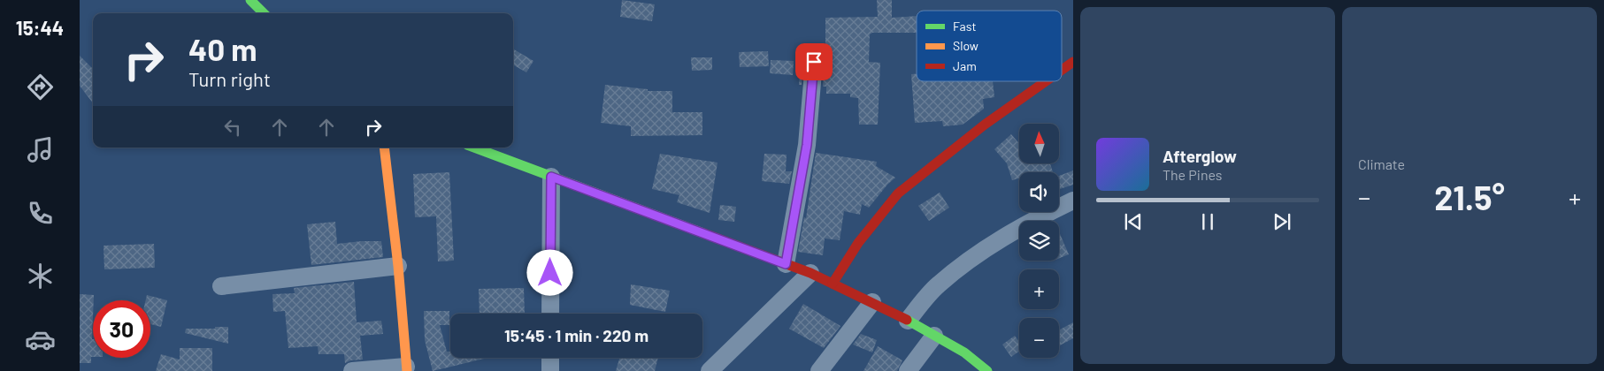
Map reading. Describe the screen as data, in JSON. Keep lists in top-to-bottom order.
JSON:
{
  "legend": ["Fast", "Slow", "Jam"],
  "north": "top",
  "page": {
    "tabs": "15:44",
    "tile": "Climate",
    "turn": ["40 m", "Turn right"],
    "map_buttons": ["+", "−"],
    "song": ["Afterglow", "The Pines"],
    "heat": ["−", "21.5°", "+"],
    "limit": "30",
    "trip": "15:45 · 1 min · 220 m"
  }
}
